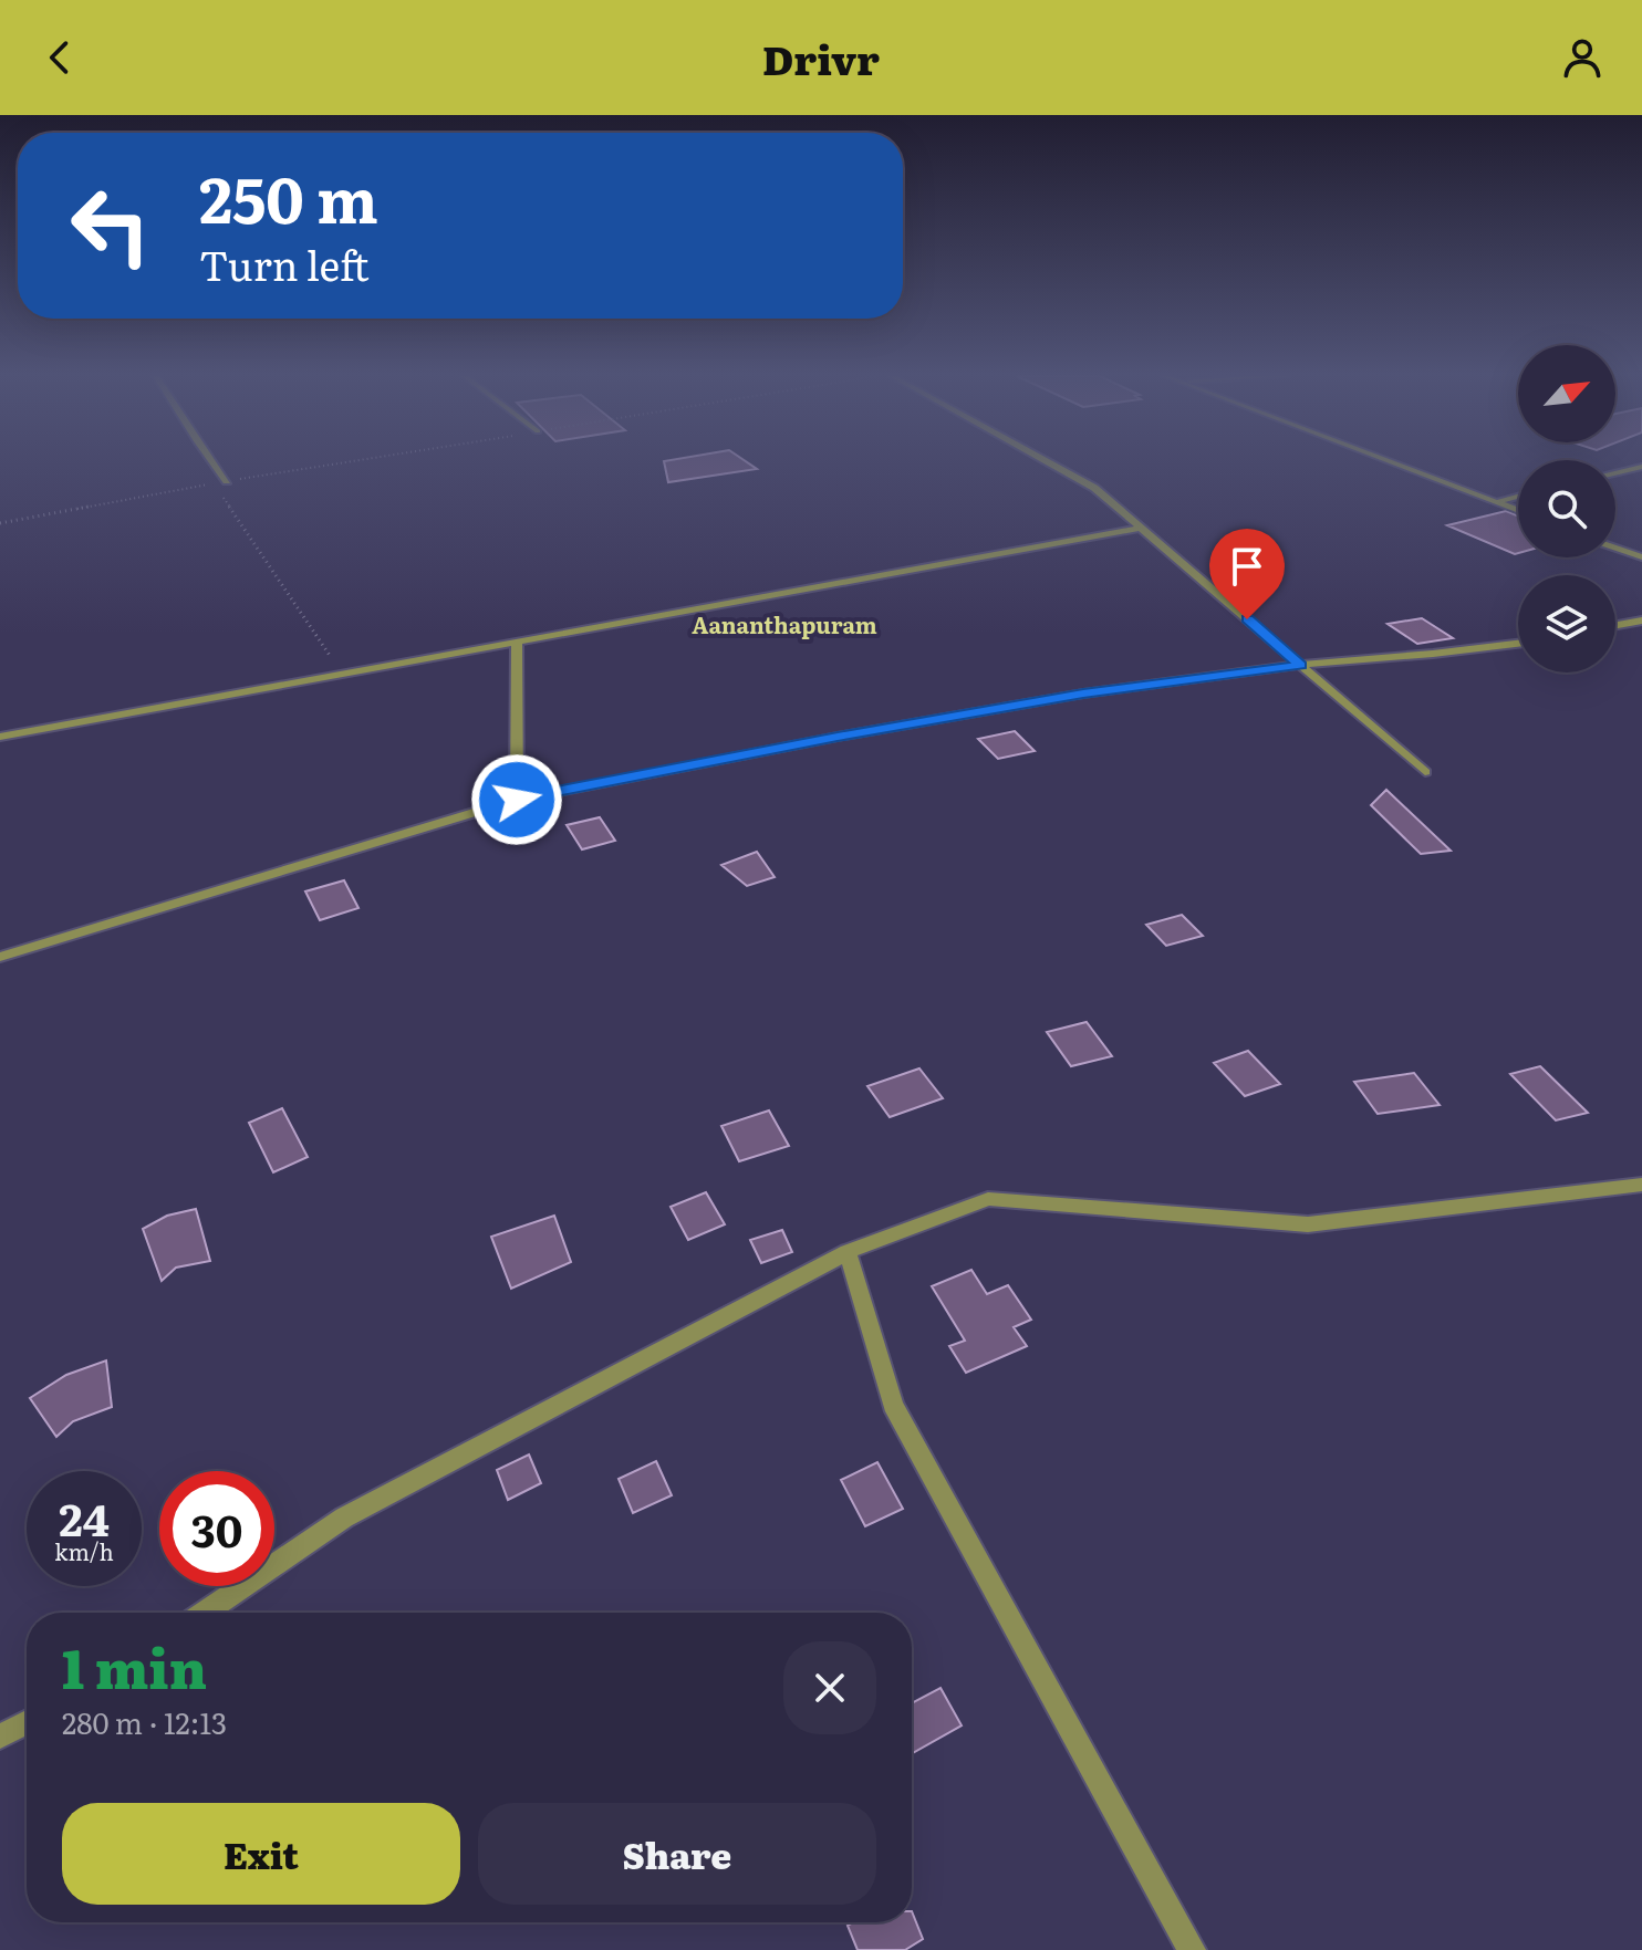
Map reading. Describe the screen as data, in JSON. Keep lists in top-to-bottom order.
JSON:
{
  "districts": ["Aananthapuram"],
  "north": "top right",
  "page": {
    "header": "Drivr",
    "turn": ["250 m", "Turn left"],
    "speed": "24 km/h",
    "limit": "30",
    "heading": ["1 min", "280 m · 12:13"],
    "buttons": ["Exit", "Share"]
  }
}
